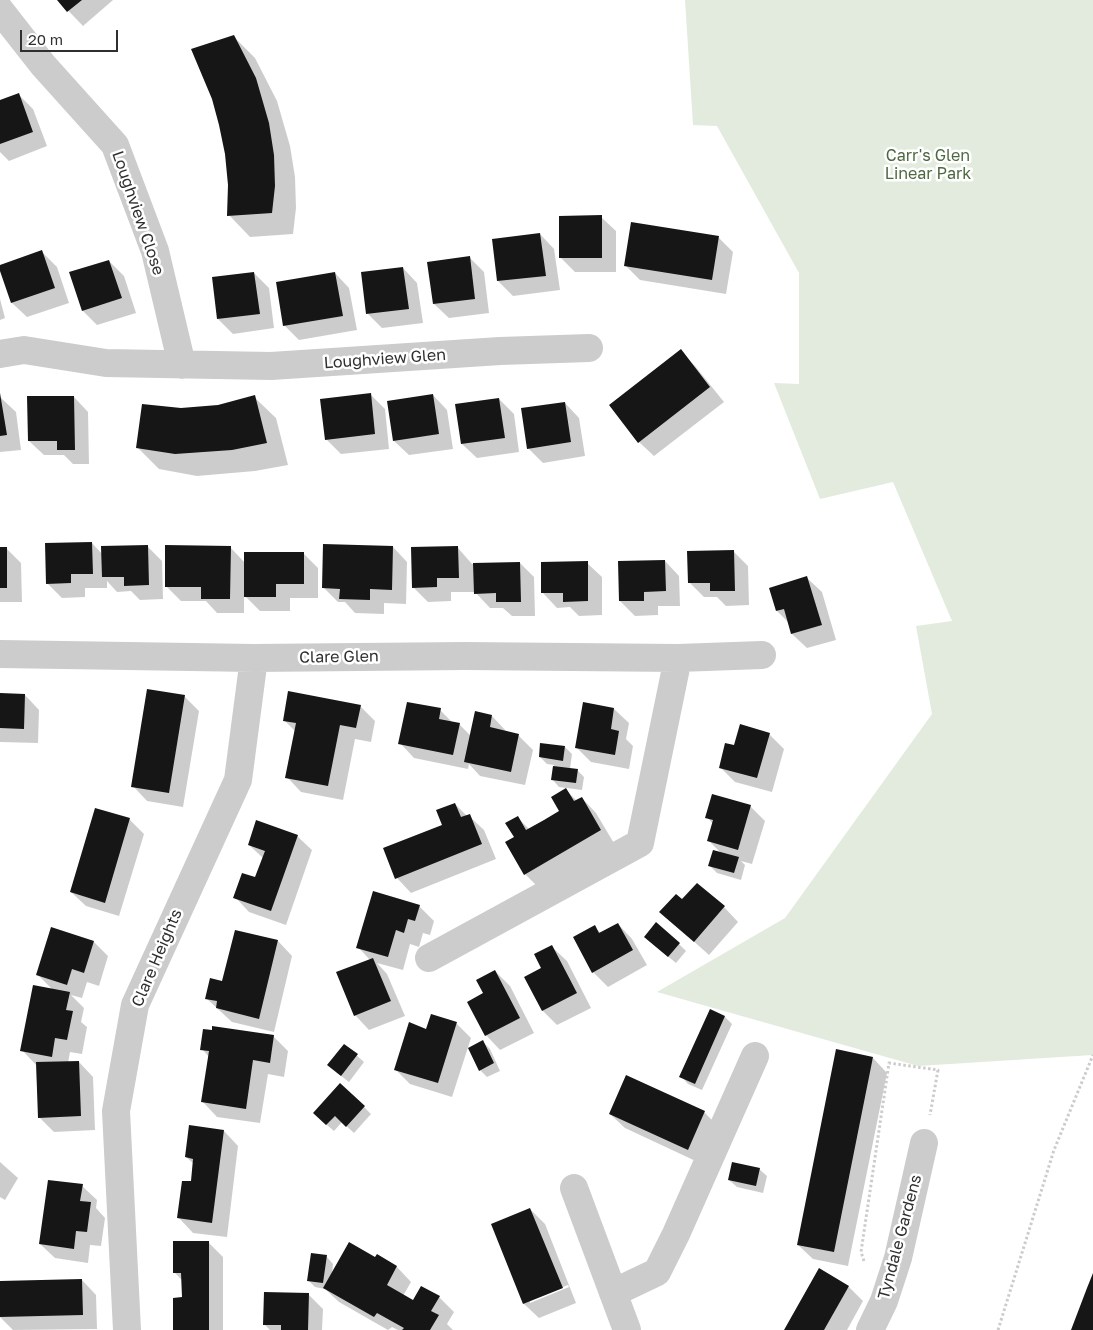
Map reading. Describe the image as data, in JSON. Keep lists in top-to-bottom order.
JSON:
{
  "streets": {
    "street": [
      "Loughview Close",
      "Loughview Glen",
      "Clare Glen",
      "Clare Heights",
      "Tyndale Gardens"
    ]
  },
  "crossings": [
    ["Loughview Close", "Loughview Glen"],
    ["Clare Glen", "Clare Heights"]
  ],
  "parks": ["Carr's Glen Linear Park"],
  "scale_bar": "20 m"
}
